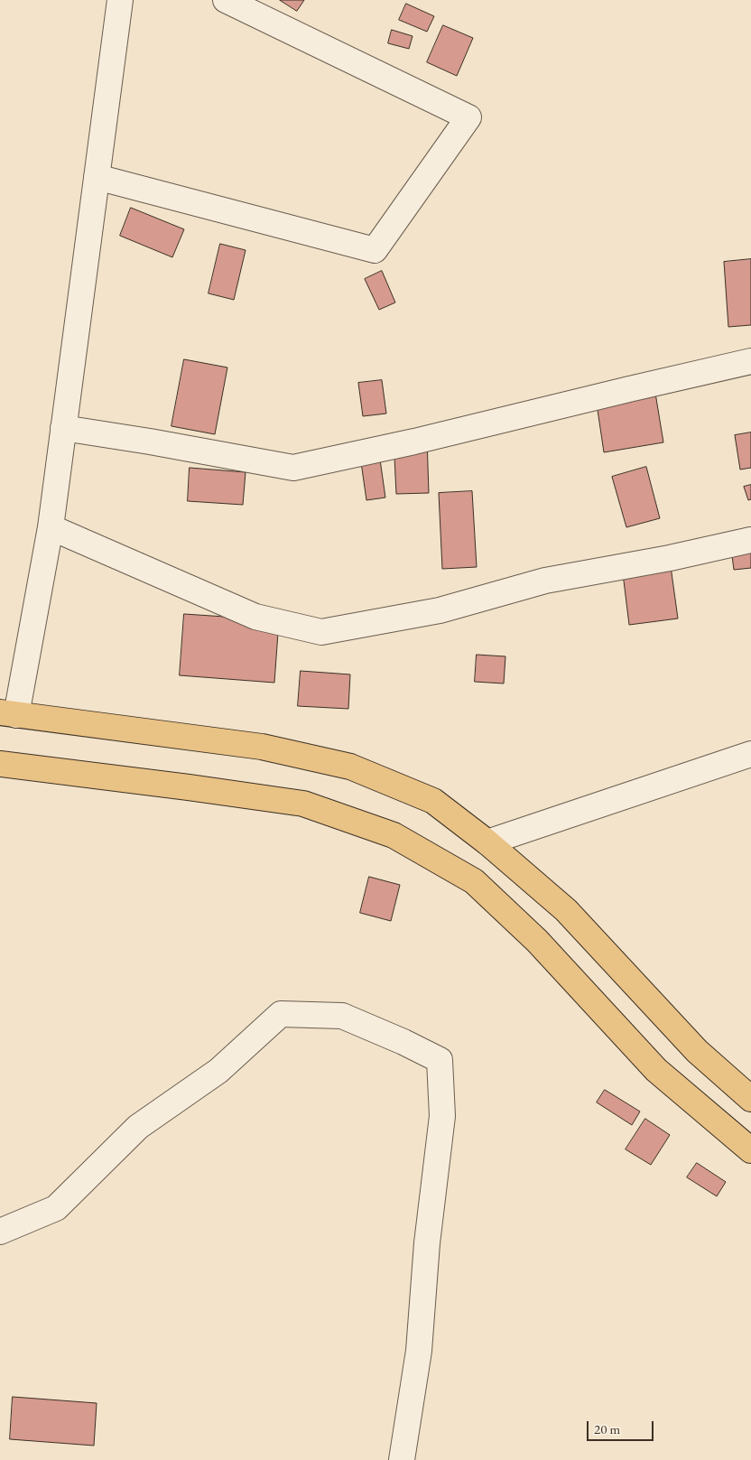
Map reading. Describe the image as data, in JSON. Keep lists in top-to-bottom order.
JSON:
{
  "scale_bar": "20 m"
}
